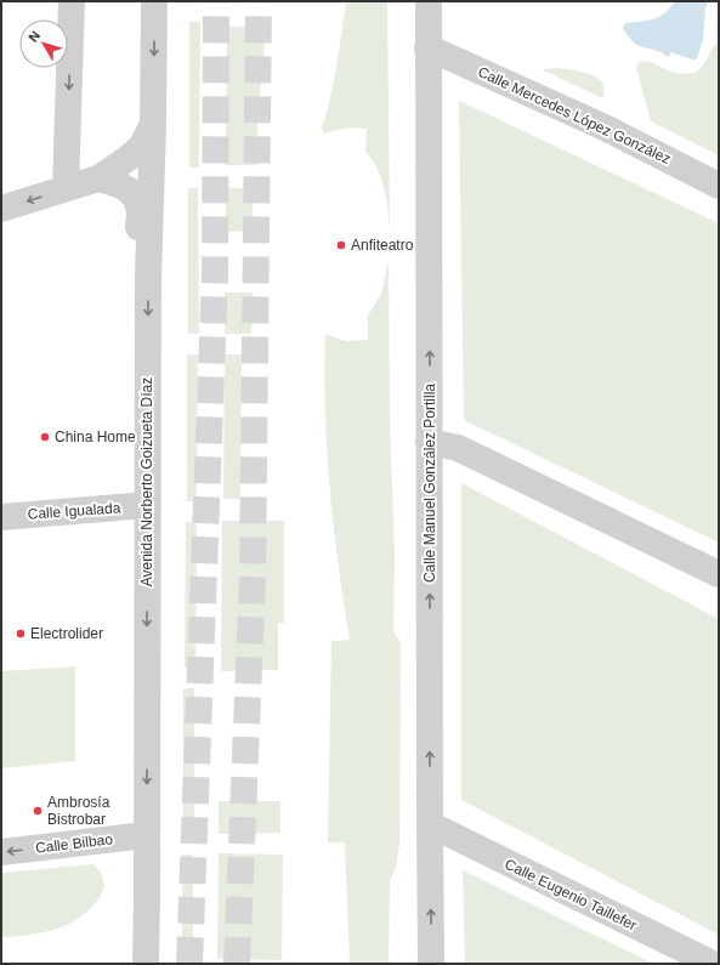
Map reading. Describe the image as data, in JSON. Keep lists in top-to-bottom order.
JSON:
{
  "streets": {
    "street": [
      "Calle Mercedes López González",
      "Avenida Norberto Goizueta Díaz",
      "Calle Manuel González Portilla",
      "Calle Igualada",
      "Calle Bilbao",
      "Calle Eugenio Taillefer"
    ]
  },
  "crossings": [
    ["Calle Mercedes López González", "Calle Manuel González Portilla"],
    ["Avenida Norberto Goizueta Díaz", "Calle Igualada"],
    ["Avenida Norberto Goizueta Díaz", "Calle Bilbao"],
    ["Calle Manuel González Portilla", "Calle Eugenio Taillefer"]
  ],
  "one_way": ["Avenida Norberto Goizueta Díaz", "Calle Manuel González Portilla", "Calle Bilbao"],
  "places": [
    "Anfiteatro",
    "China Home",
    "Electrolider",
    "Ambrosía Bistrobar"
  ],
  "north": "top left"
}
